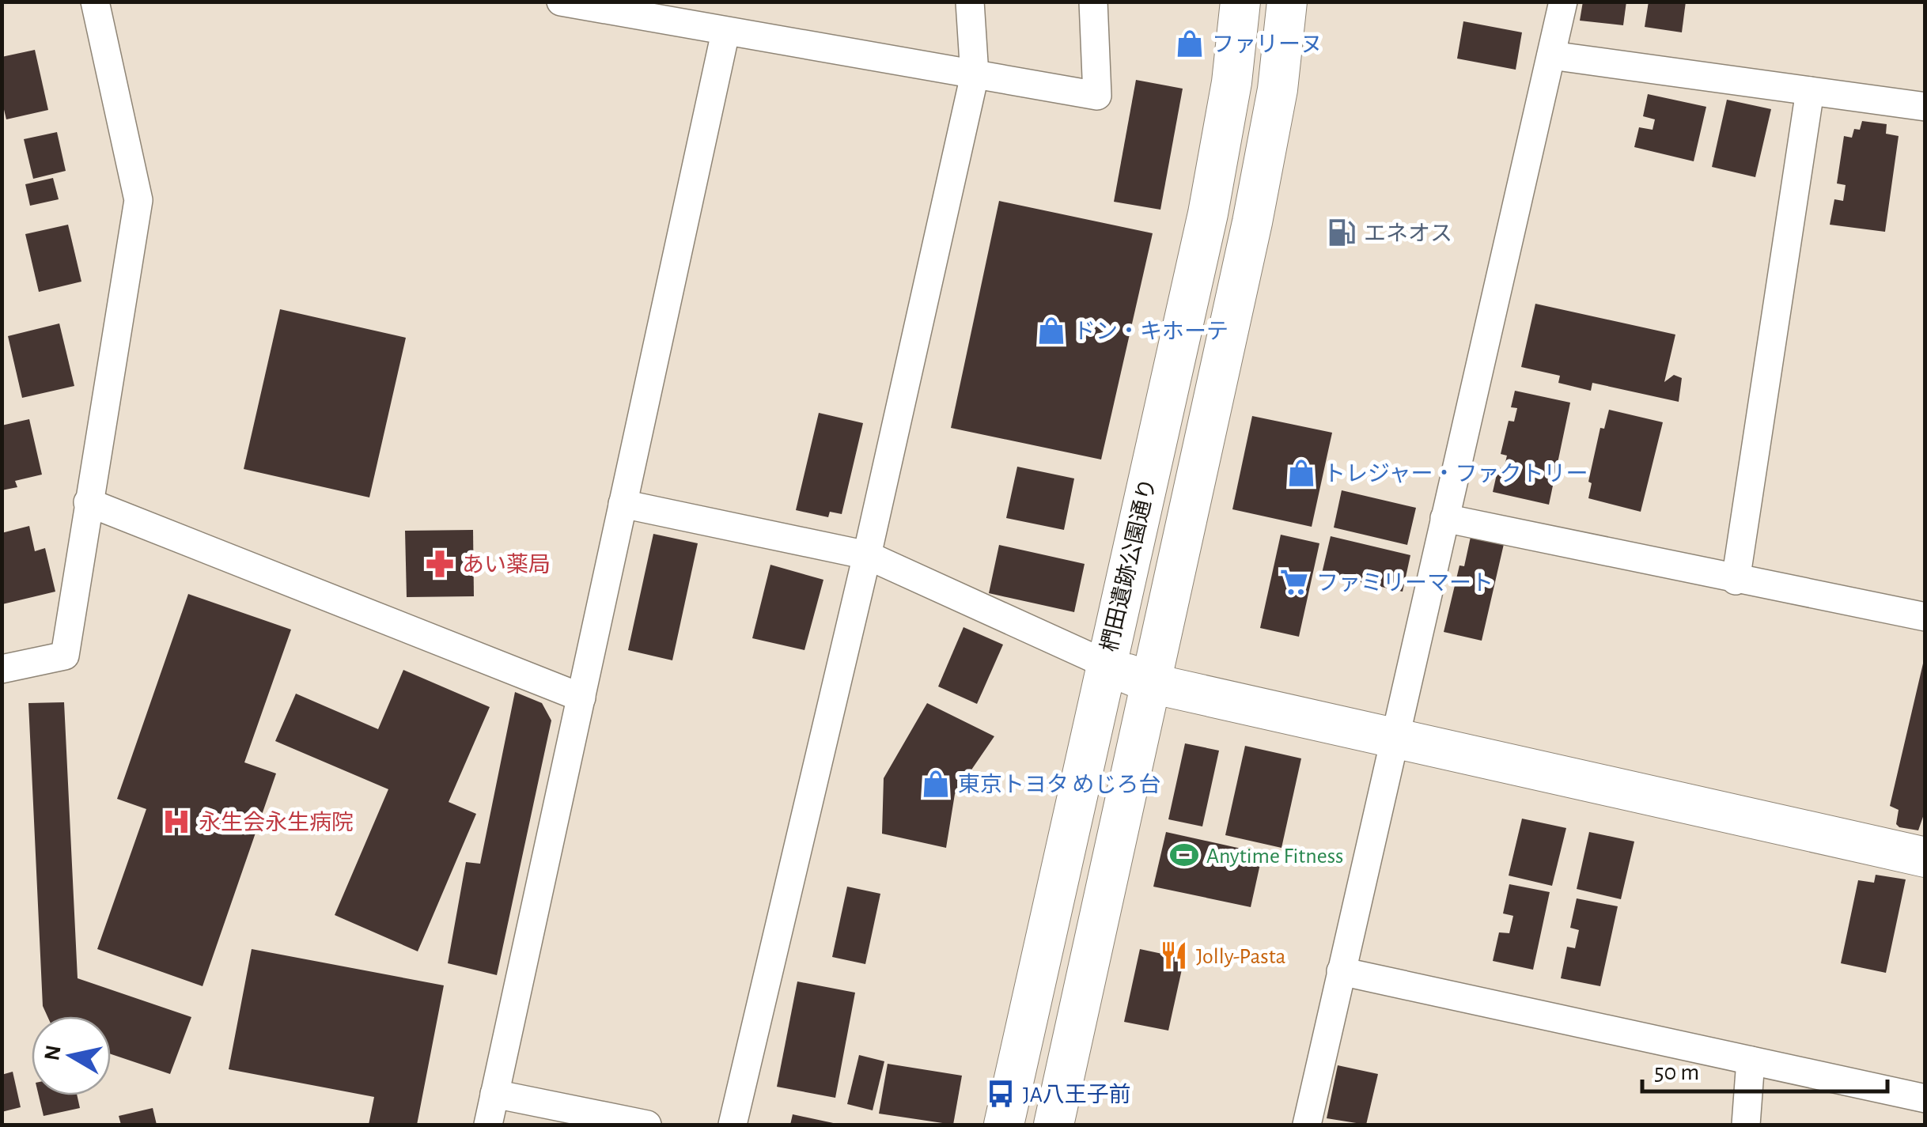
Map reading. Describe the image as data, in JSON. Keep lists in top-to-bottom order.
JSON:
{
  "streets": {
    "street": ["椚田遺跡公園通り"]
  },
  "places": {
    "shop": [
      "ファリーヌ",
      "ドン・キホーテ",
      "トレジャー・ファクトリー",
      "東京トヨタ めじろ台"
    ],
    "fuel station": ["エネオス"],
    "pharmacy": ["あい薬局"],
    "supermarket": ["ファミリーマート"],
    "hospital": ["永生会永生病院"],
    "sports": ["Anytime Fitness"],
    "restaurant": ["Jolly-Pasta"],
    "bus stop": ["JA八王子前"]
  },
  "scale_bar": "50 m",
  "north": "left"
}
